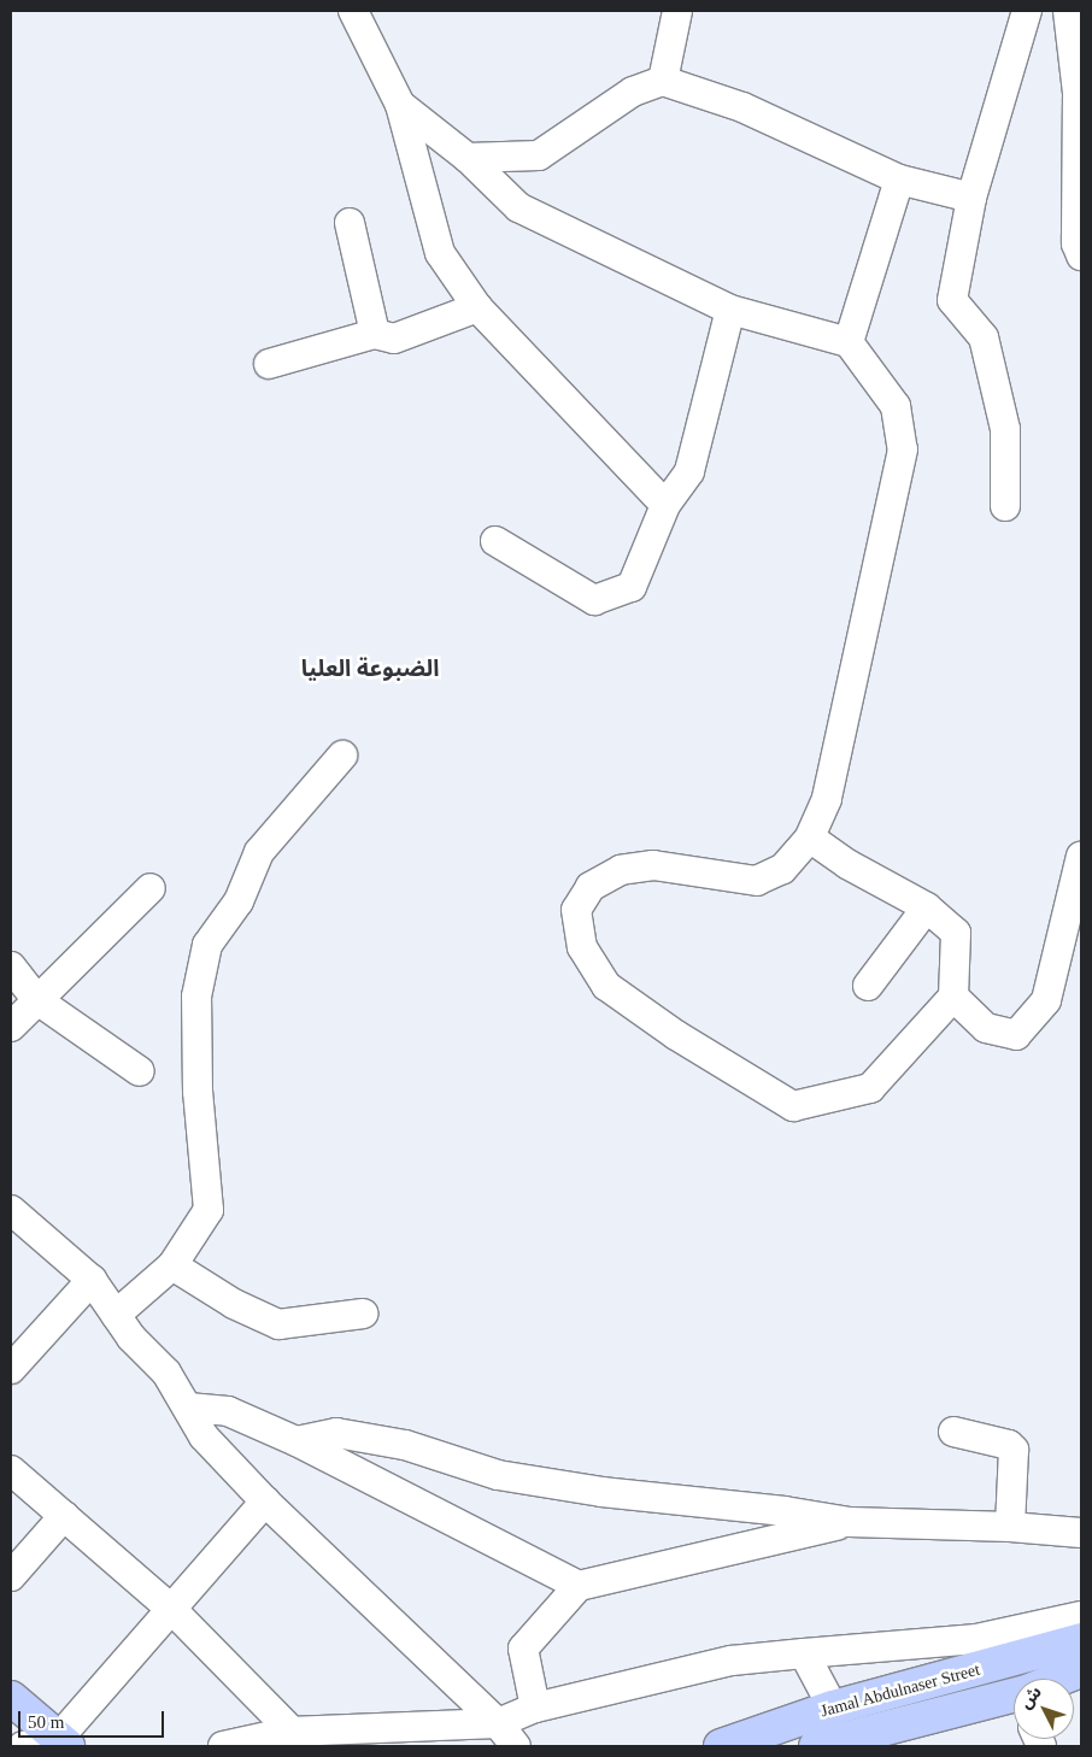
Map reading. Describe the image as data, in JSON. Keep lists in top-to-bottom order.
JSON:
{
  "streets": {
    "main road": ["Jamal Abdulnaser Street"]
  },
  "districts": ["الضبوعة العليا"],
  "scale_bar": "50 m",
  "north": "top left"
}
